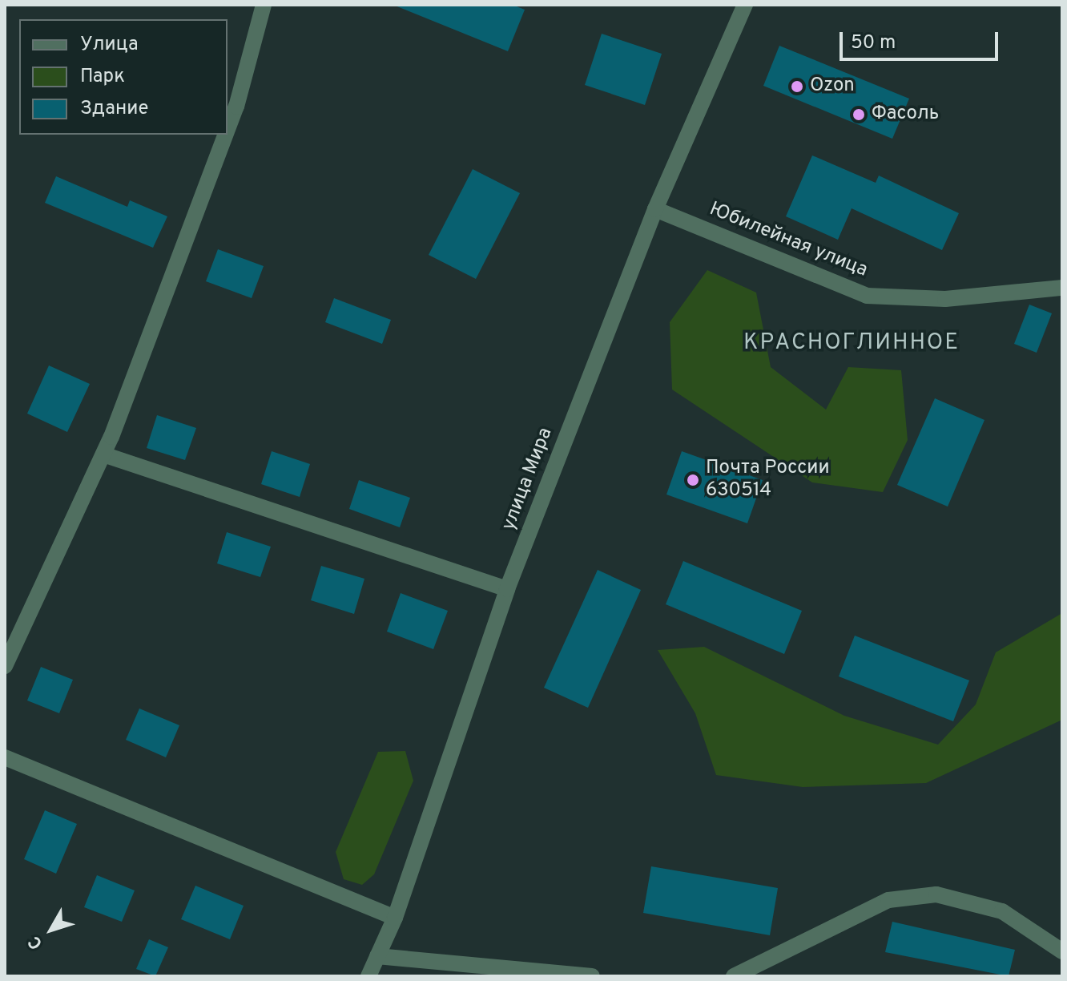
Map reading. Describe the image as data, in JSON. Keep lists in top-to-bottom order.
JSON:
{
  "streets": {
    "street": ["Юбилейная улица", "улица Мира"]
  },
  "crossings": [
    ["Юбилейная улица", "улица Мира"]
  ],
  "districts": ["КРАСНОГЛИННОЕ"],
  "places": ["Ozon", "Фасоль", "Почта России 630514"],
  "legend": ["Улица", "Парк", "Здание"],
  "scale_bar": "50 m",
  "north": "bottom left"
}
